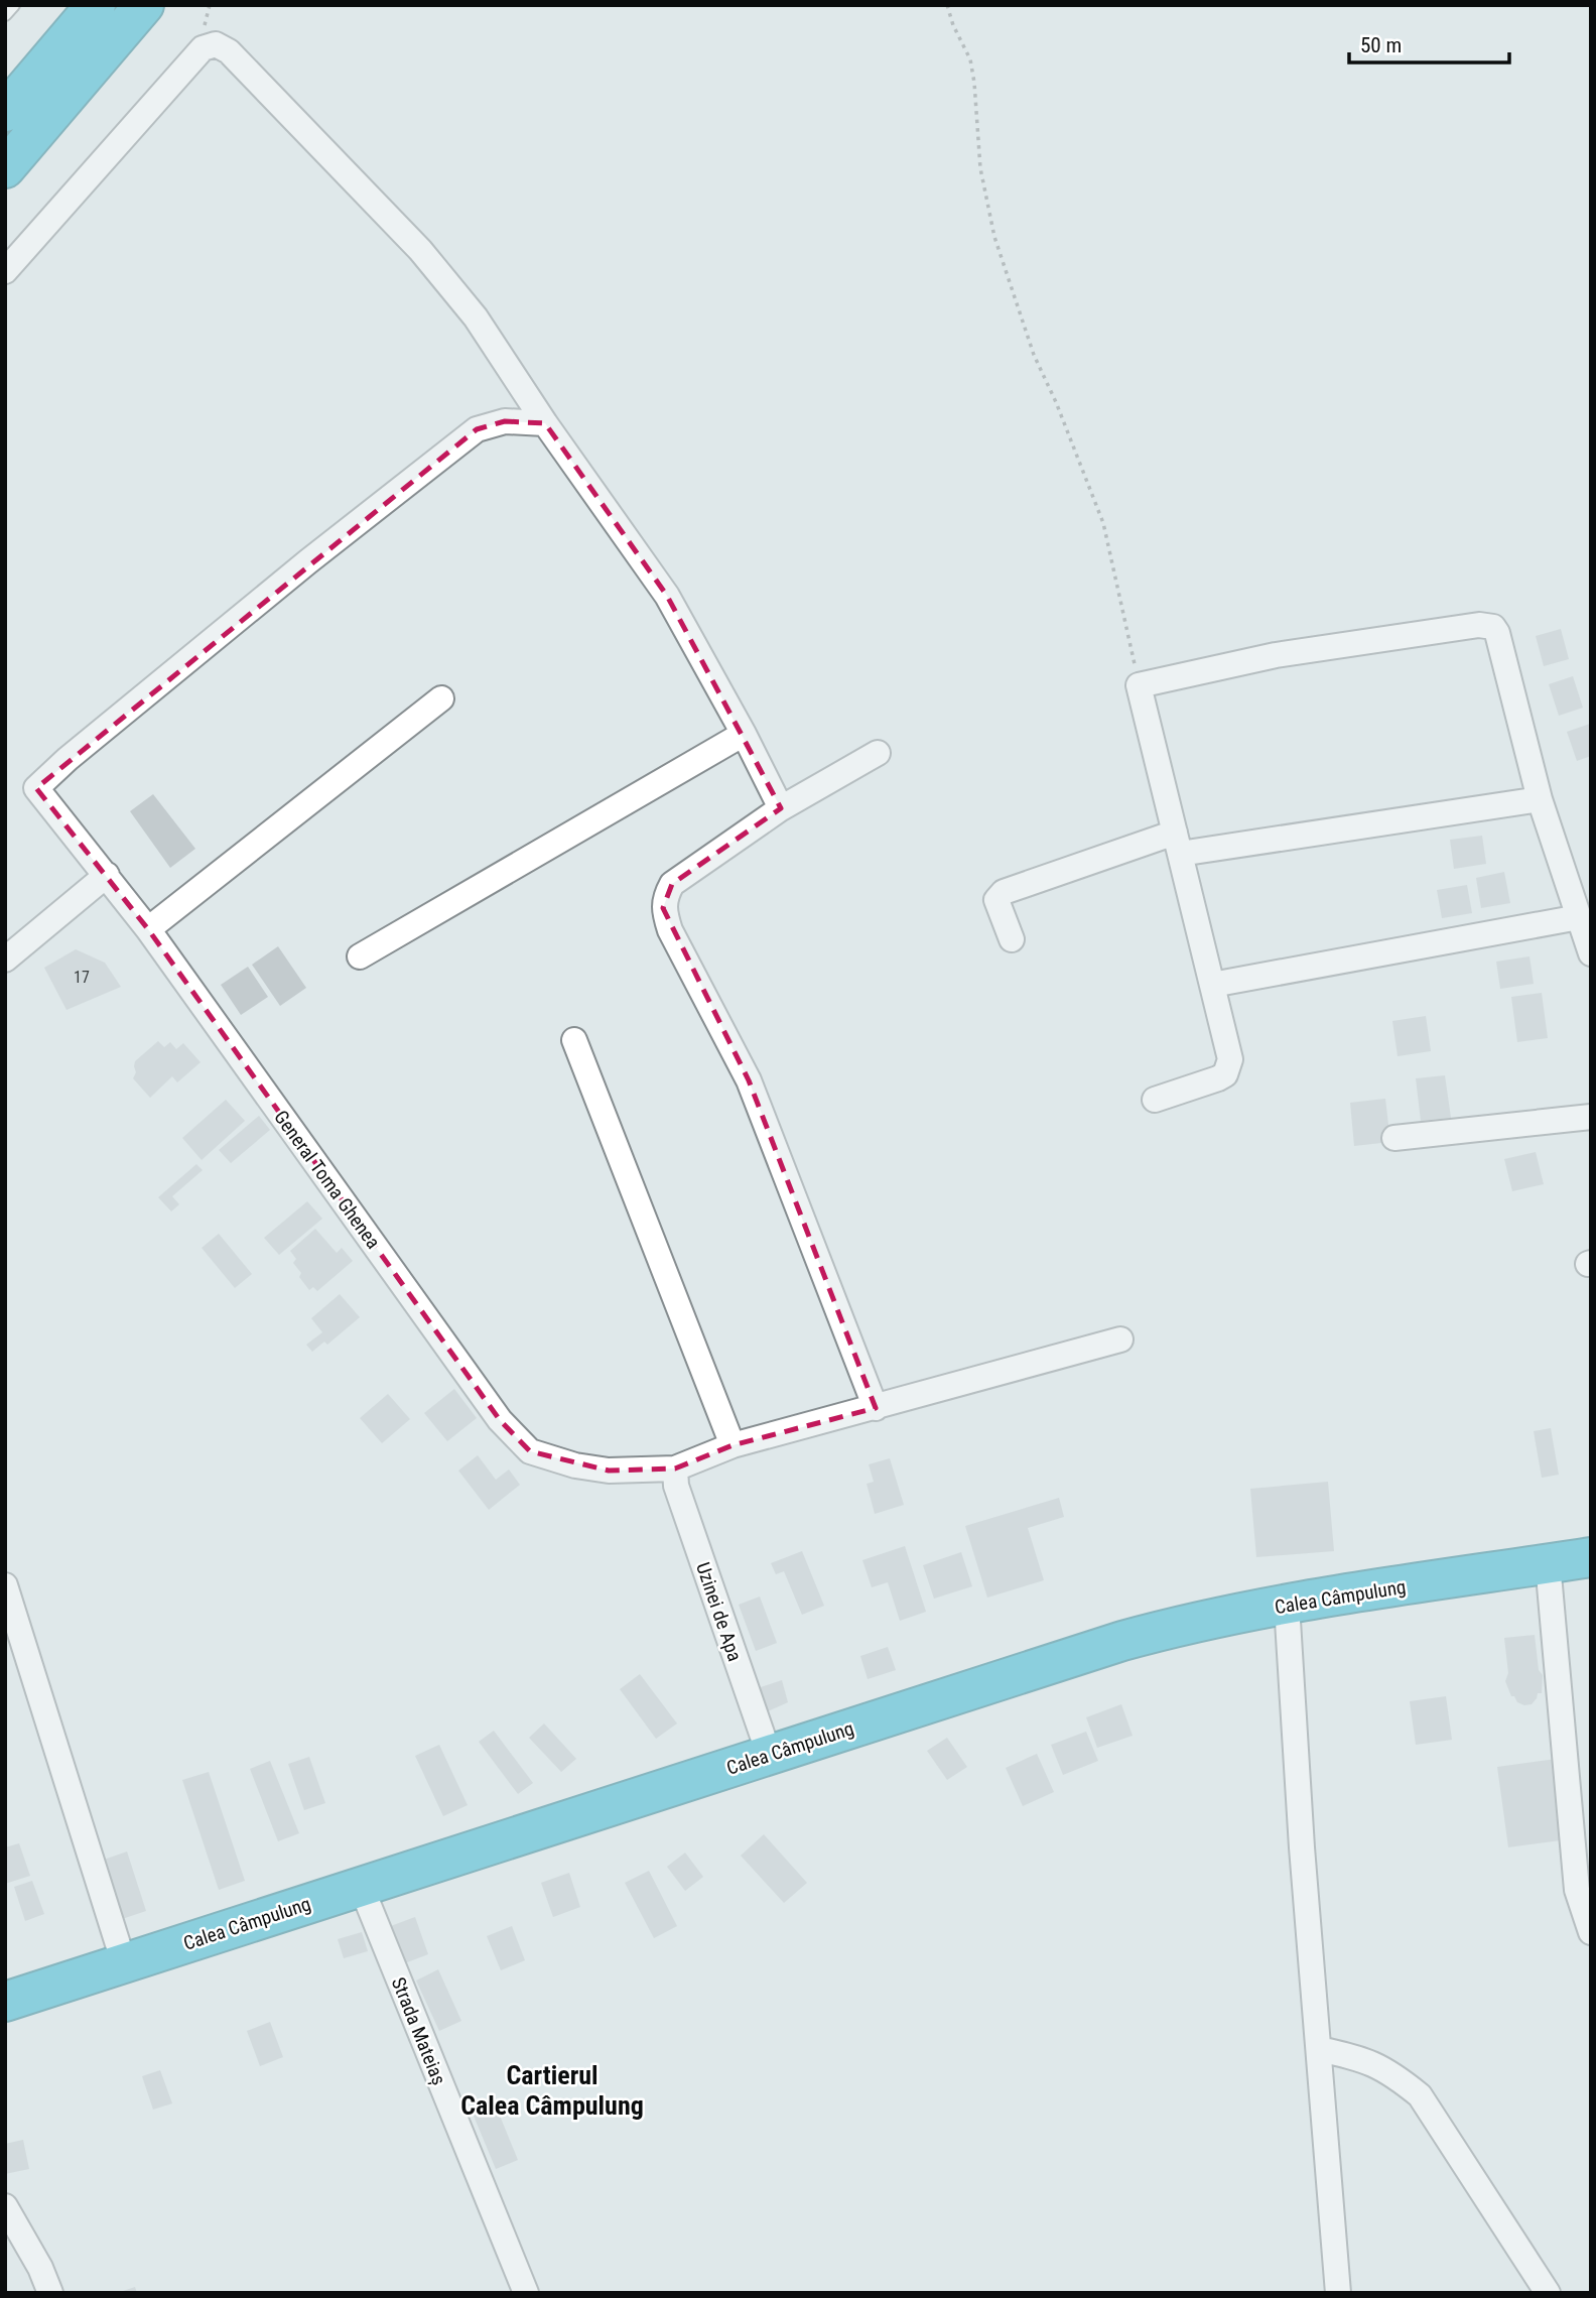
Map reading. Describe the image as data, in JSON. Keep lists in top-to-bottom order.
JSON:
{
  "streets": {
    "highway": ["Calea Câmpulung"],
    "street": ["General Toma Ghenea", "Uzinei de Apa", "Strada Mateiaș"]
  },
  "crossings": [
    ["General Toma Ghenea", "Uzinei de Apa"],
    ["Calea Câmpulung", "Uzinei de Apa"],
    ["Calea Câmpulung", "Strada Mateiaș"]
  ],
  "districts": ["Cartierul Calea Câmpulung"],
  "house_numbers": ["17"],
  "scale_bar": "50 m"
}
